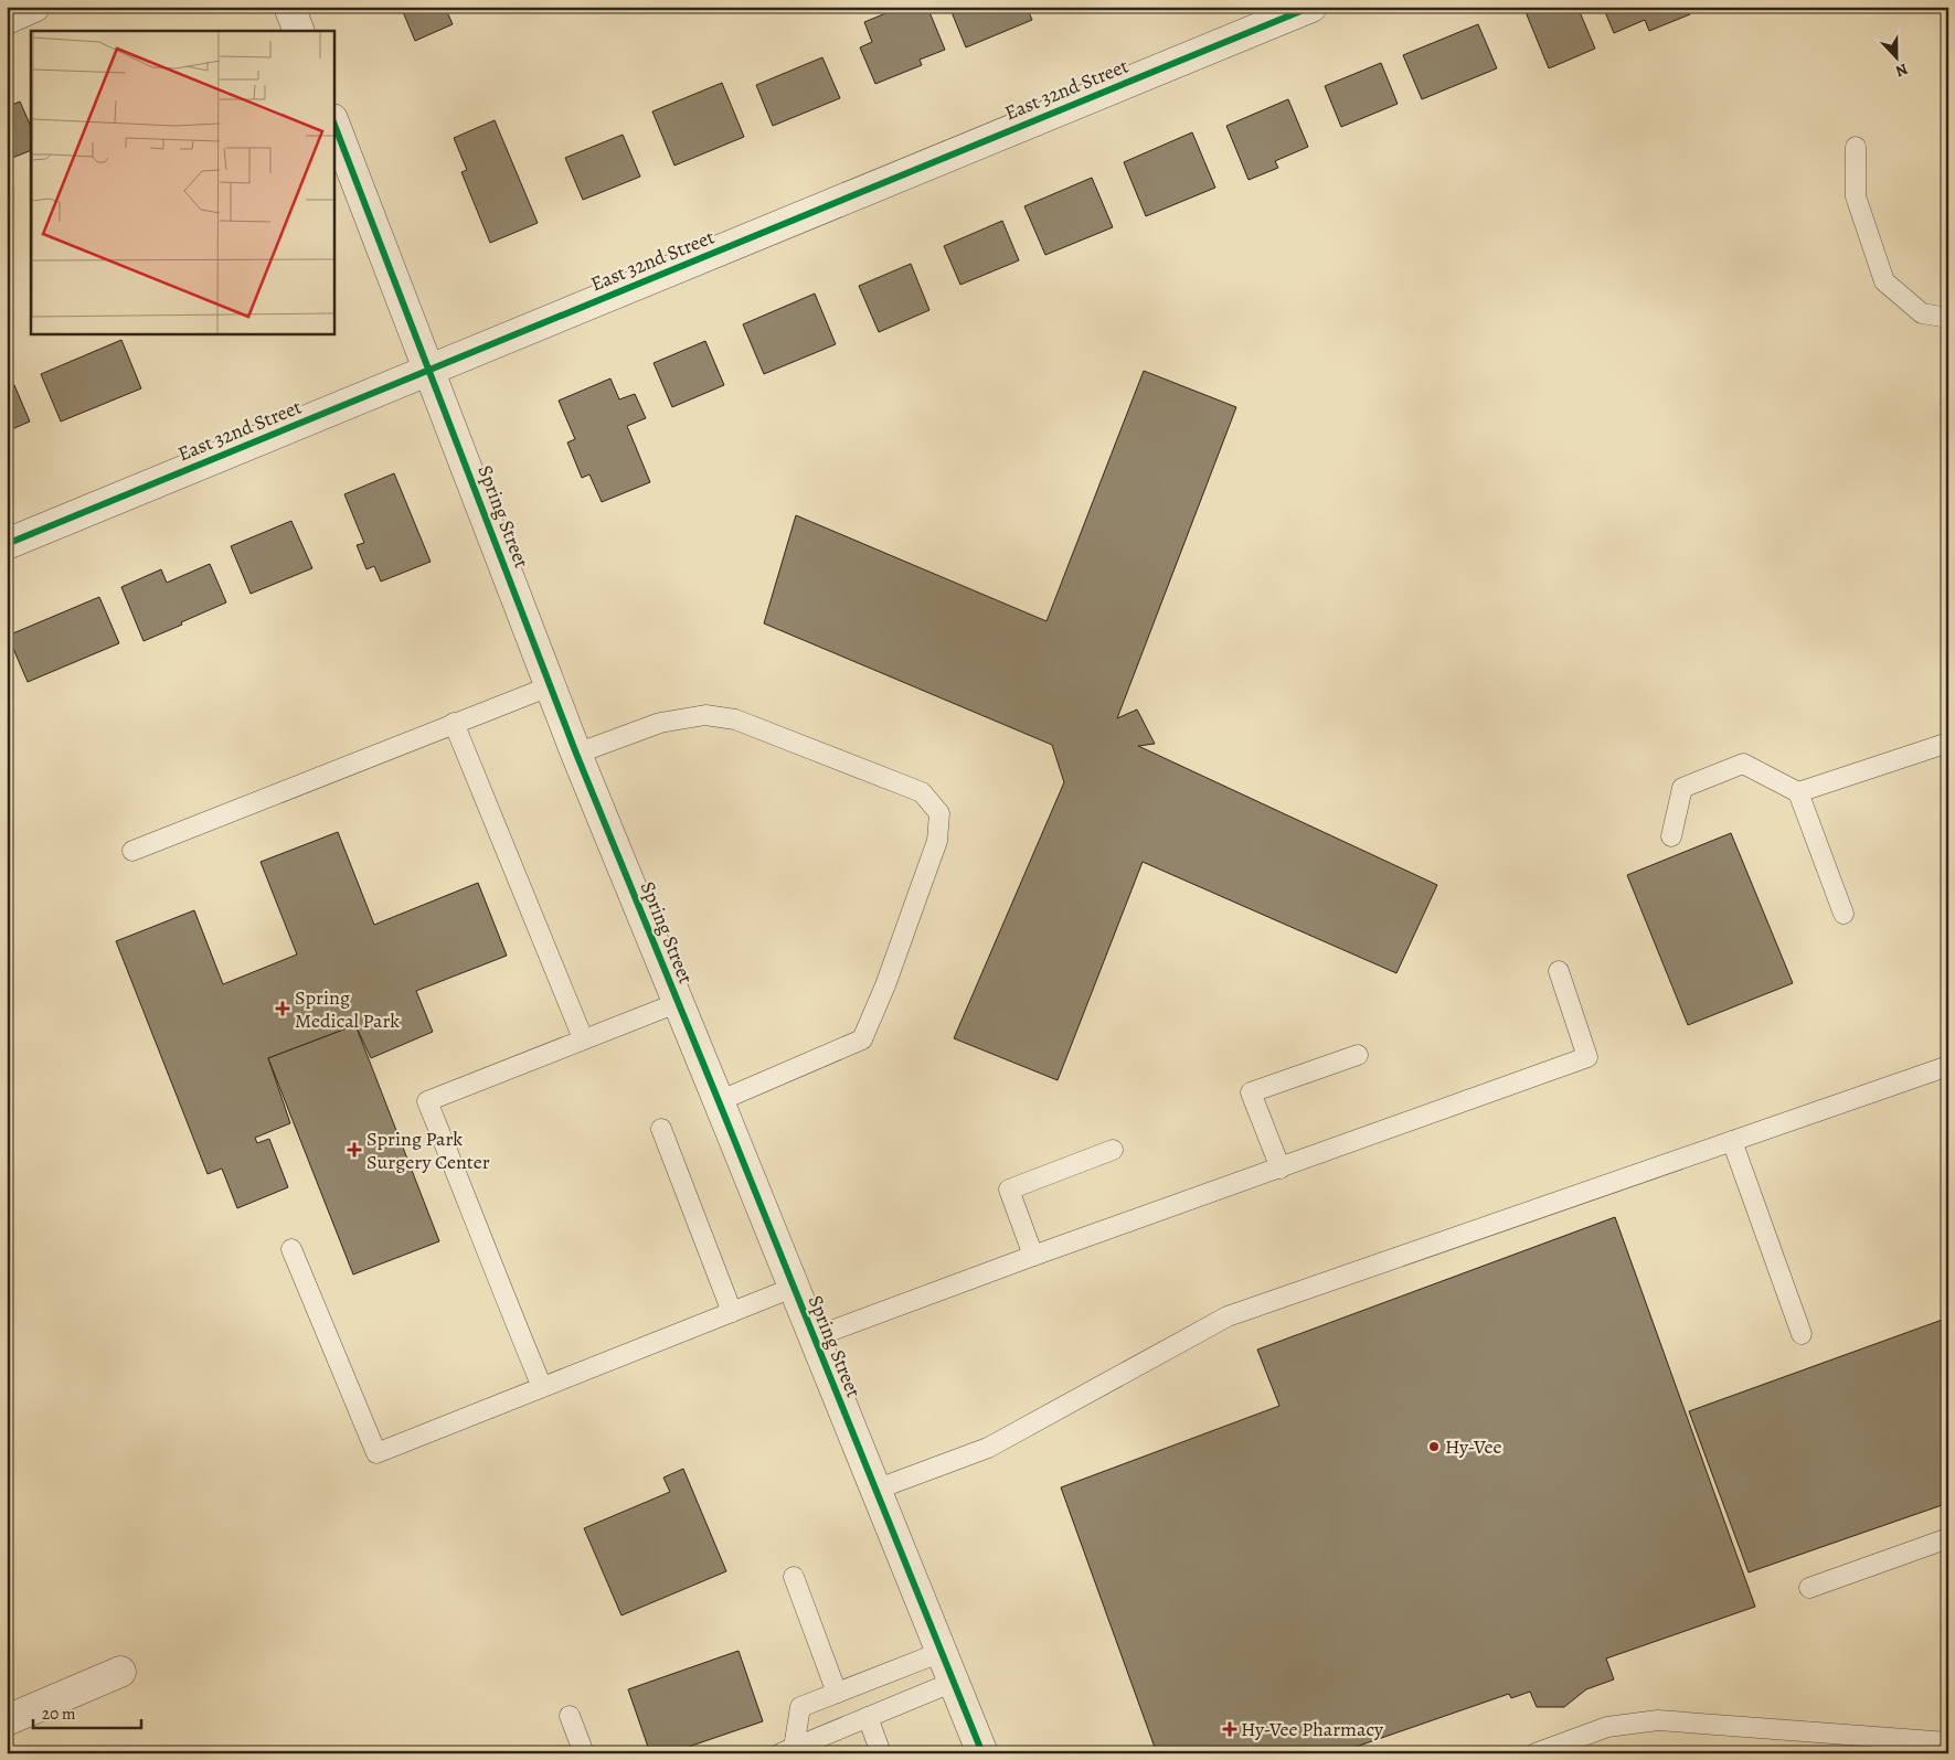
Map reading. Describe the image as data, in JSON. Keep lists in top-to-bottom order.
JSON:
{
  "streets": {
    "street": ["East 32nd Street", "Spring Street"]
  },
  "crossings": [
    ["East 32nd Street", "Spring Street"]
  ],
  "places": {
    "health": ["Spring Medical Park", "Spring Park Surgery Center", "Hy-Vee Pharmacy"],
    "other": ["Hy-Vee"]
  },
  "scale_bar": "20 m",
  "north": "bottom"
}
